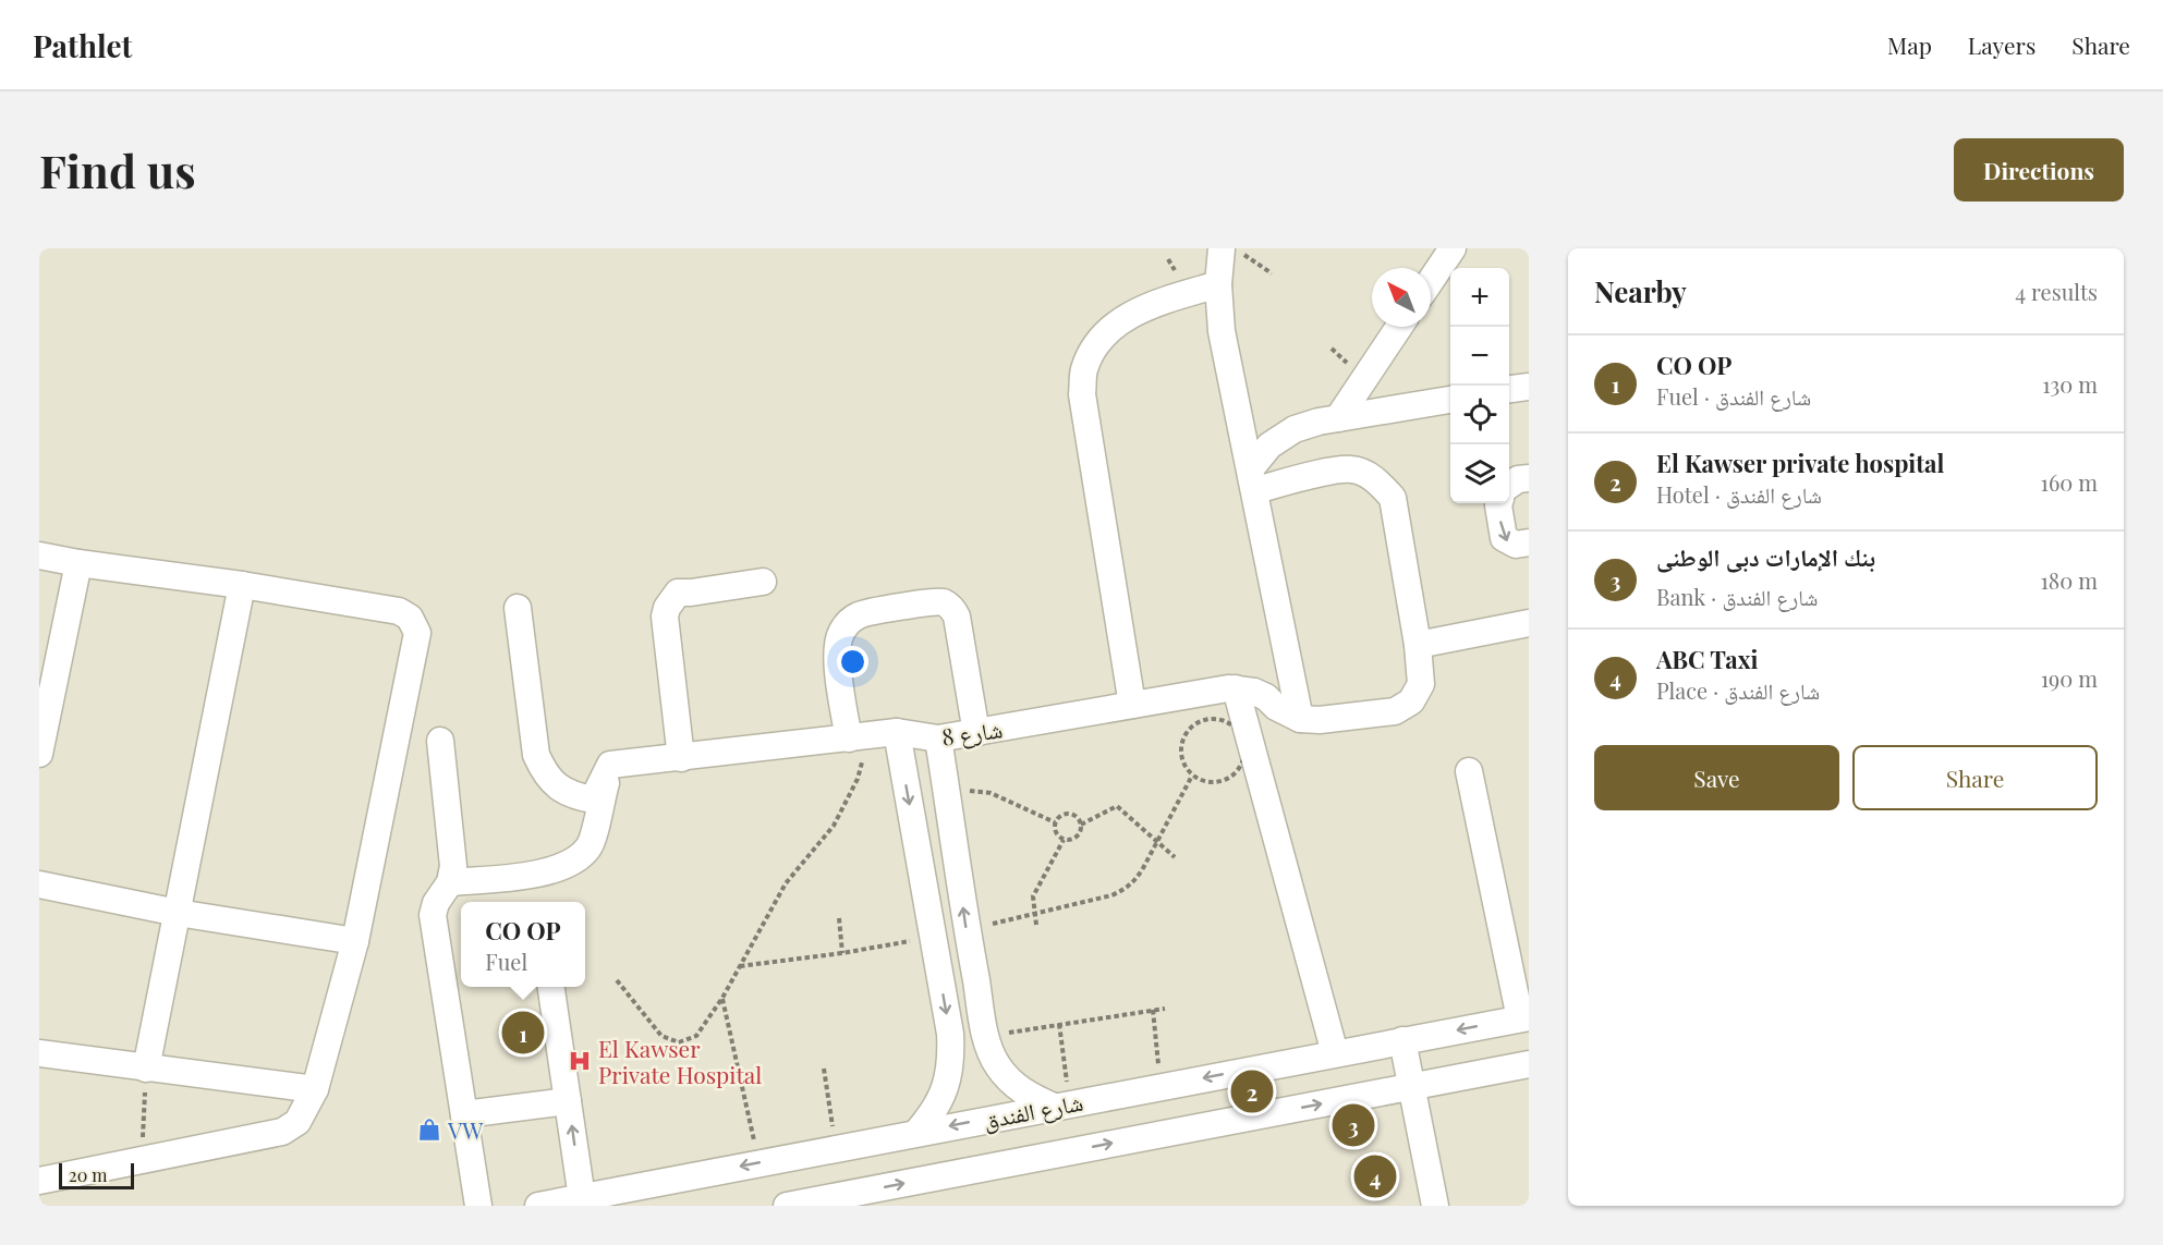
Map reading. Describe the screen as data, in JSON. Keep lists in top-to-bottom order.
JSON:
{
  "streets": {
    "street": ["شارع 8", "شارع الفندق"]
  },
  "places": {
    "hospital": ["El Kawser Private Hospital"],
    "shop": ["VW"]
  },
  "scale_bar": "20 m",
  "north": "top left",
  "page": {
    "header": "Pathlet",
    "nav": ["Map", "Layers", "Share"],
    "buttons": [
      "Directions",
      ["Save", "Share"]
    ],
    "title": "Find us",
    "heading": ["Nearby", "4 results"],
    "map_buttons": ["+", "−"],
    "list": [
      {
        "mark": "1",
        "name": "CO OP",
        "note": "Fuel · شارع الفندق",
        "value": "130 m"
      },
      {
        "mark": "2",
        "name": "El Kawser private hospital",
        "note": "Hotel · شارع الفندق",
        "value": "160 m"
      },
      {
        "mark": "3",
        "name": "بنك الإمارات دبى الوطنى",
        "note": "Bank · شارع الفندق",
        "value": "180 m"
      },
      {
        "mark": "4",
        "name": "ABC Taxi",
        "note": "Place · شارع الفندق",
        "value": "190 m"
      }
    ],
    "popup": ["CO OP", "Fuel"],
    "pins": [
      "1",
      "2",
      "3",
      "4"
    ],
    "scale": "20 m"
  }
}
